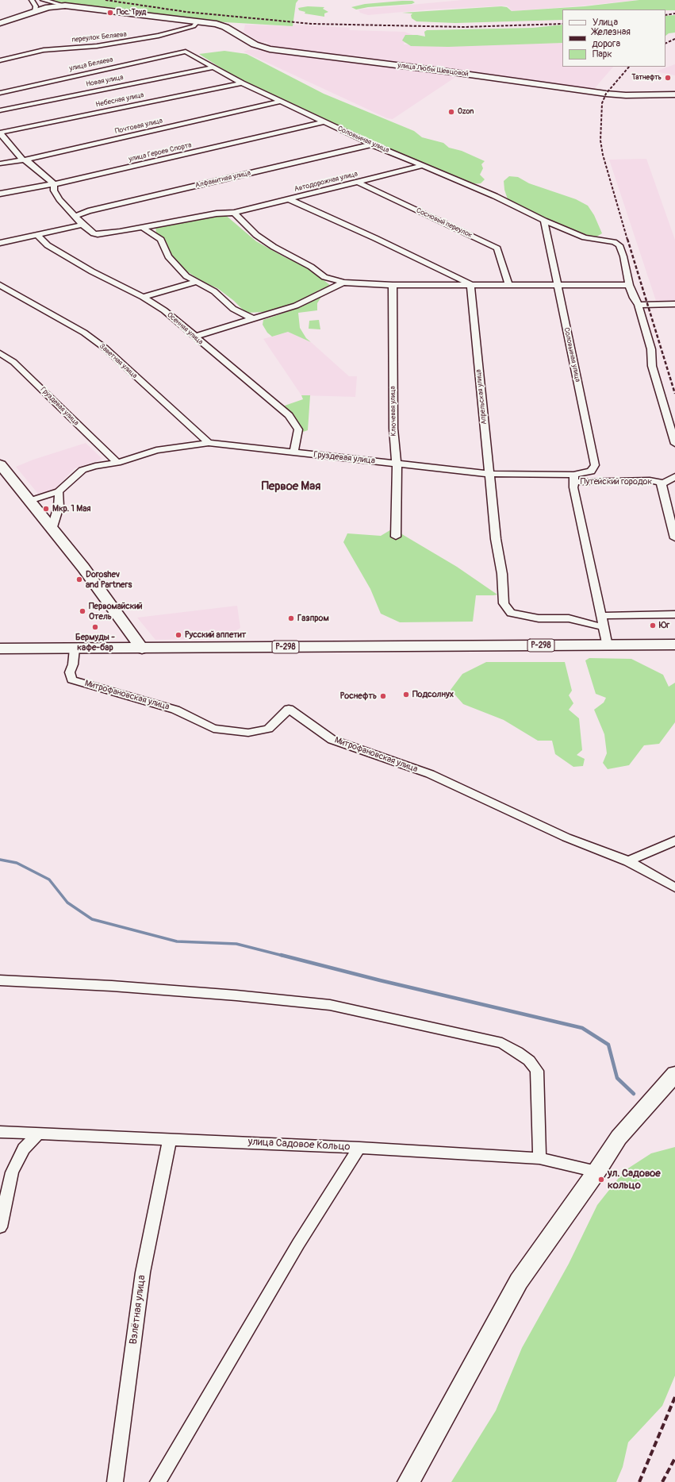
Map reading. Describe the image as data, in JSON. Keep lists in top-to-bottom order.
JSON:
{
  "streets": {
    "highway": ["Р-298"],
    "street": [
      "переулок Беляева",
      "улица Беляева",
      "улица Любы Шевцовой",
      "Новая улица",
      "Небесная улица",
      "Почтовая улица",
      "Соловьиная улица",
      "улица Героев Спорта",
      "Алфавитная улица",
      "Автодорожная улица",
      "Сосновый переулок",
      "Осенняя улица",
      "Заветная улица",
      "Апрельская улица",
      "Груздевая улица",
      "Ключевая улица",
      "Путейский городок",
      "Митрофановская улица",
      "улица Садовое Кольцо",
      "Взлётная улица"
    ]
  },
  "crossings": [
    ["переулок Беляева", "улица Любы Шевцовой"],
    ["улица Беляева", "Соловьиная улица"],
    ["Новая улица", "Соловьиная улица"],
    ["Небесная улица", "Соловьиная улица"],
    ["Почтовая улица", "Соловьиная улица"],
    ["Соловьиная улица", "улица Героев Спорта"],
    ["Соловьиная улица", "Алфавитная улица"],
    ["Соловьиная улица", "Автодорожная улица"],
    ["Соловьиная улица", "Груздевая улица"],
    ["Соловьиная улица", "Путейский городок"],
    ["улица Героев Спорта", "Автодорожная улица"],
    ["Алфавитная улица", "Автодорожная улица"],
    ["Автодорожная улица", "Сосновый переулок"],
    ["Осенняя улица", "Груздевая улица"],
    ["Заветная улица", "Груздевая улица"],
    ["Апрельская улица", "Груздевая улица"],
    ["Апрельская улица", "Путейский городок"],
    ["Груздевая улица", "Ключевая улица"],
    ["Груздевая улица", "Путейский городок"],
    ["Путейский городок", "Р-298"],
    ["Р-298", "Митрофановская улица"],
    ["улица Садовое Кольцо", "Взлётная улица"]
  ],
  "districts": ["Первое Мая"],
  "places": [
    "Пос. Труд",
    "Татнефть",
    "Ozon",
    "Мкр. 1 Мая",
    "Doroshev and Partners",
    "Первомайский Отель",
    "Газпром",
    "Юг",
    "Бермуды - кафе-бар",
    "Русский аппетит",
    "Подсолнух",
    "Роснефть",
    "ул. Садовое кольцо"
  ],
  "legend": ["Улица", "Железная дорога", "Парк"]
}
